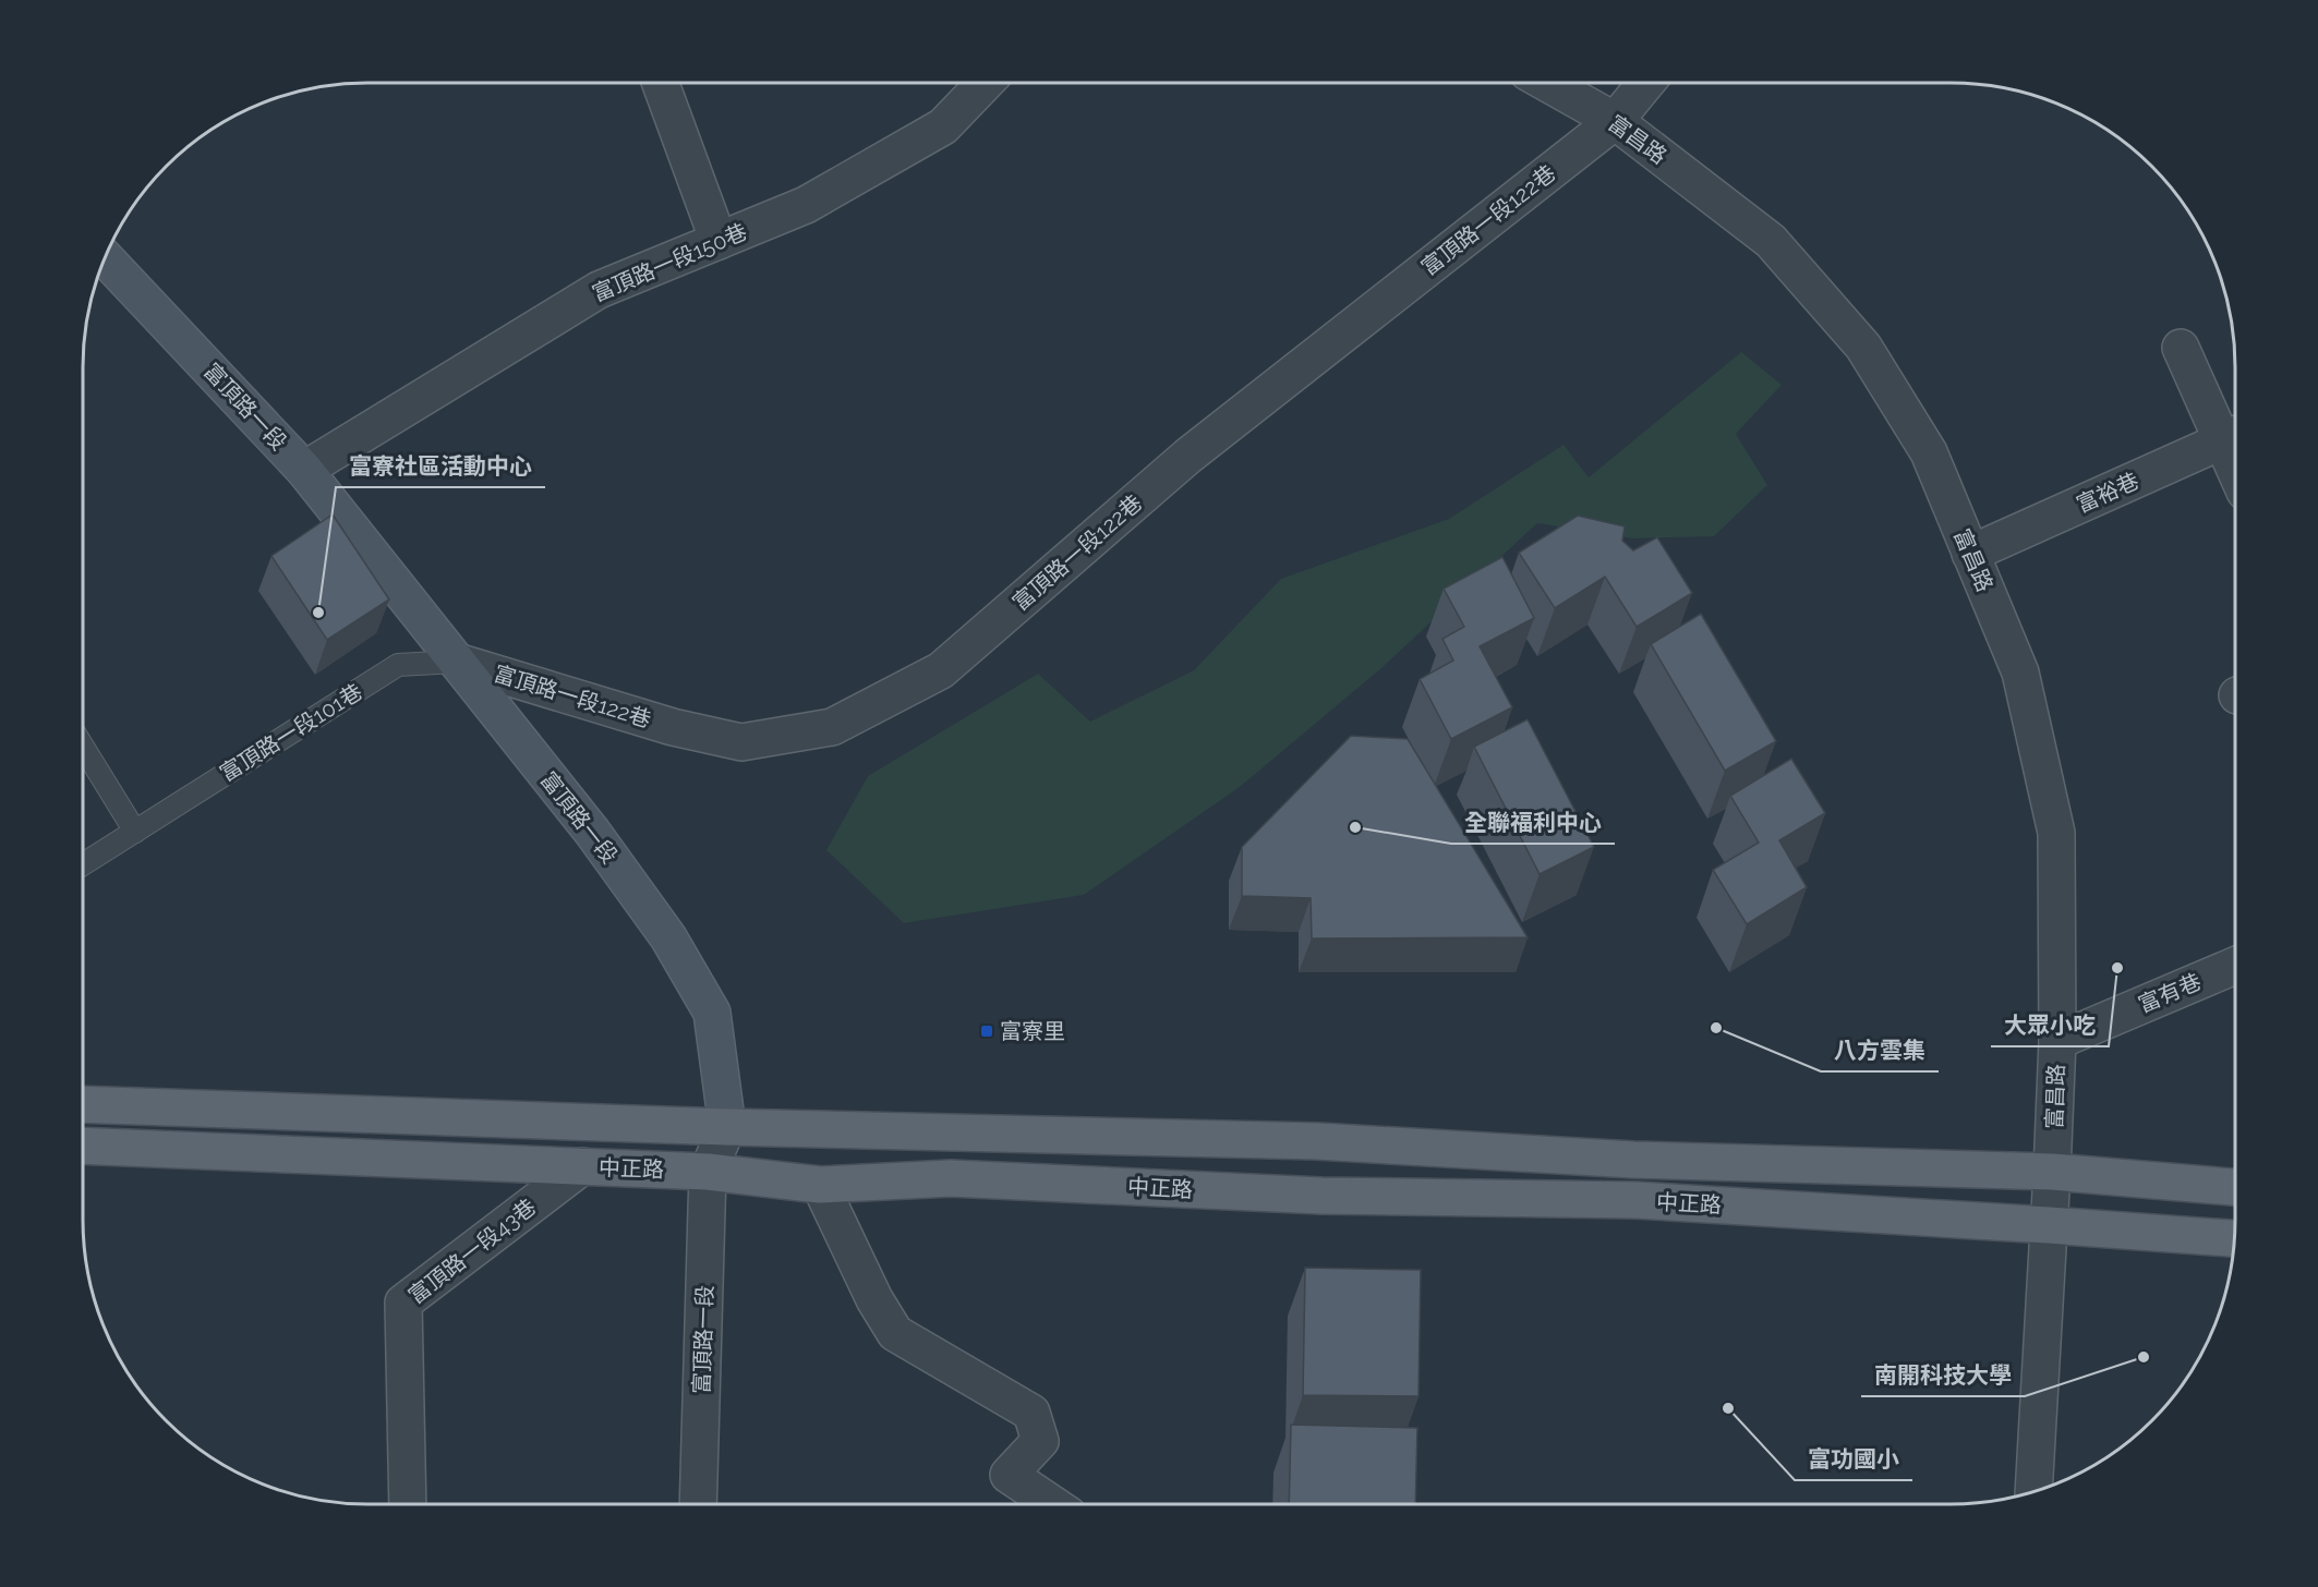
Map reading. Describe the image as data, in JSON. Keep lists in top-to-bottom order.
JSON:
{
  "streets": {
    "main road": ["中正路"],
    "street": [
      "富昌路",
      "富頂路一段122巷",
      "富頂路一段150巷",
      "富頂路一段",
      "富裕巷",
      "富有巷",
      "富頂路一段43巷"
    ],
    "lane": ["富頂路一段101巷"]
  },
  "crossings": [
    ["富昌路", "富頂路一段122巷"],
    ["富昌路", "富裕巷"],
    ["富昌路", "富有巷"],
    ["富昌路", "中正路"],
    ["富頂路一段122巷", "富頂路一段"],
    ["富頂路一段122巷", "富頂路一段101巷"],
    ["富頂路一段150巷", "富頂路一段"],
    ["富頂路一段", "富頂路一段101巷"],
    ["富頂路一段", "中正路"],
    ["中正路", "富頂路一段43巷"]
  ],
  "places": {
    "other": [
      "富寮社區活動中心",
      "全聯福利中心",
      "大眾小吃",
      "八方雲集",
      "南開科技大學",
      "富功國小"
    ],
    "transit": ["富寮里"]
  }
}
